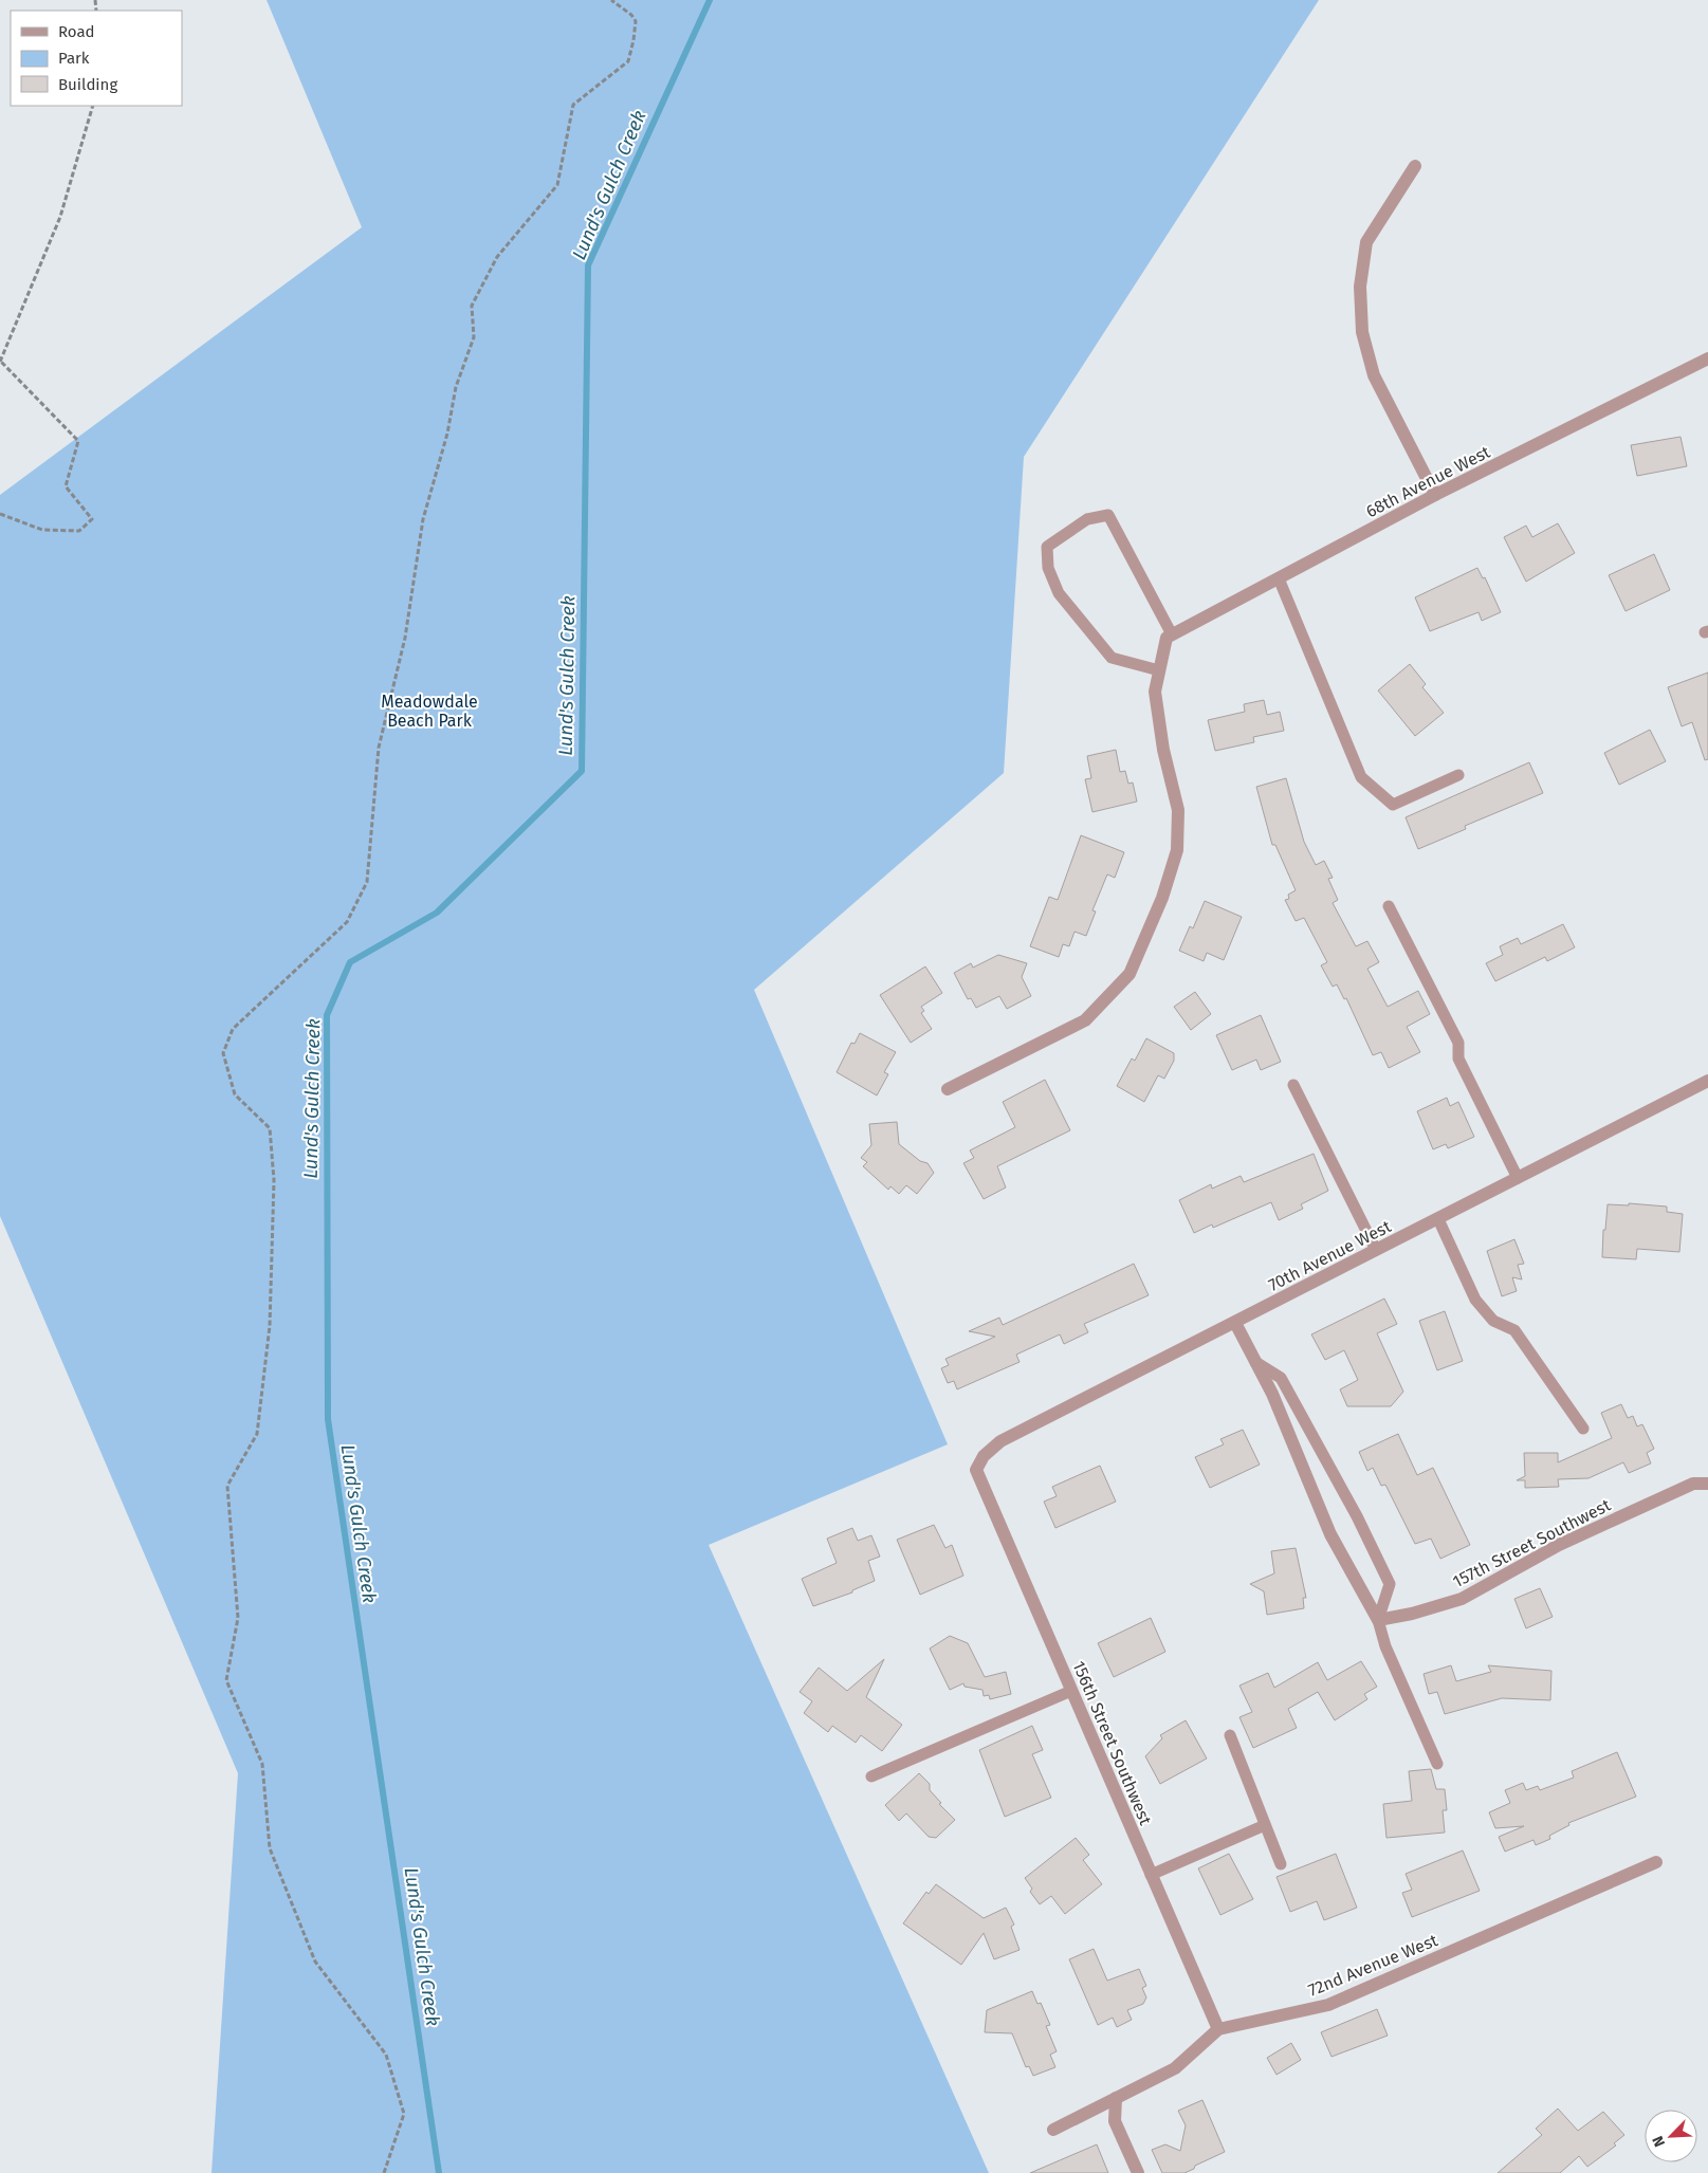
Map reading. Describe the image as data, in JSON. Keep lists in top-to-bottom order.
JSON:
{
  "streets": {
    "street": [
      "68th Avenue West",
      "70th Avenue West",
      "157th Street Southwest",
      "156th Street Southwest",
      "72nd Avenue West"
    ]
  },
  "crossings": [
    ["70th Avenue West", "156th Street Southwest"],
    ["156th Street Southwest", "72nd Avenue West"]
  ],
  "water": ["Lund's Gulch Creek"],
  "parks": ["Meadowdale Beach Park"],
  "legend": ["Road", "Park", "Building"],
  "north": "bottom left"
}
